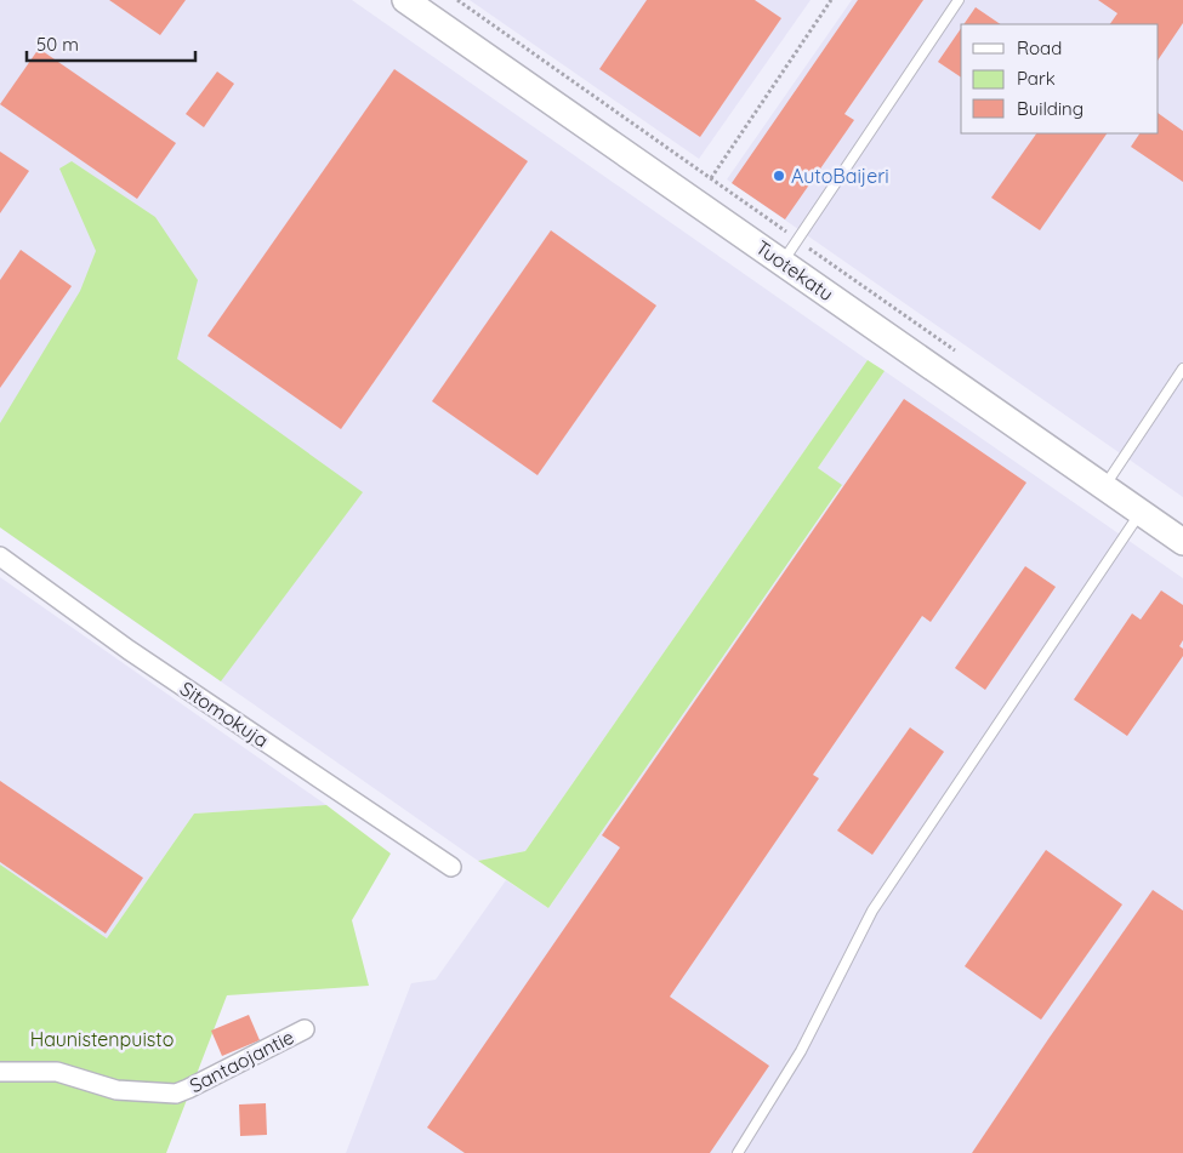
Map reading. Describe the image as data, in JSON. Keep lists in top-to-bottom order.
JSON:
{
  "streets": {
    "street": ["Tuotekatu", "Sitomokuja", "Santaojantie"]
  },
  "parks": ["Haunistenpuisto"],
  "places": ["AutoBaijeri"],
  "legend": ["Road", "Park", "Building"],
  "scale_bar": "50 m"
}
